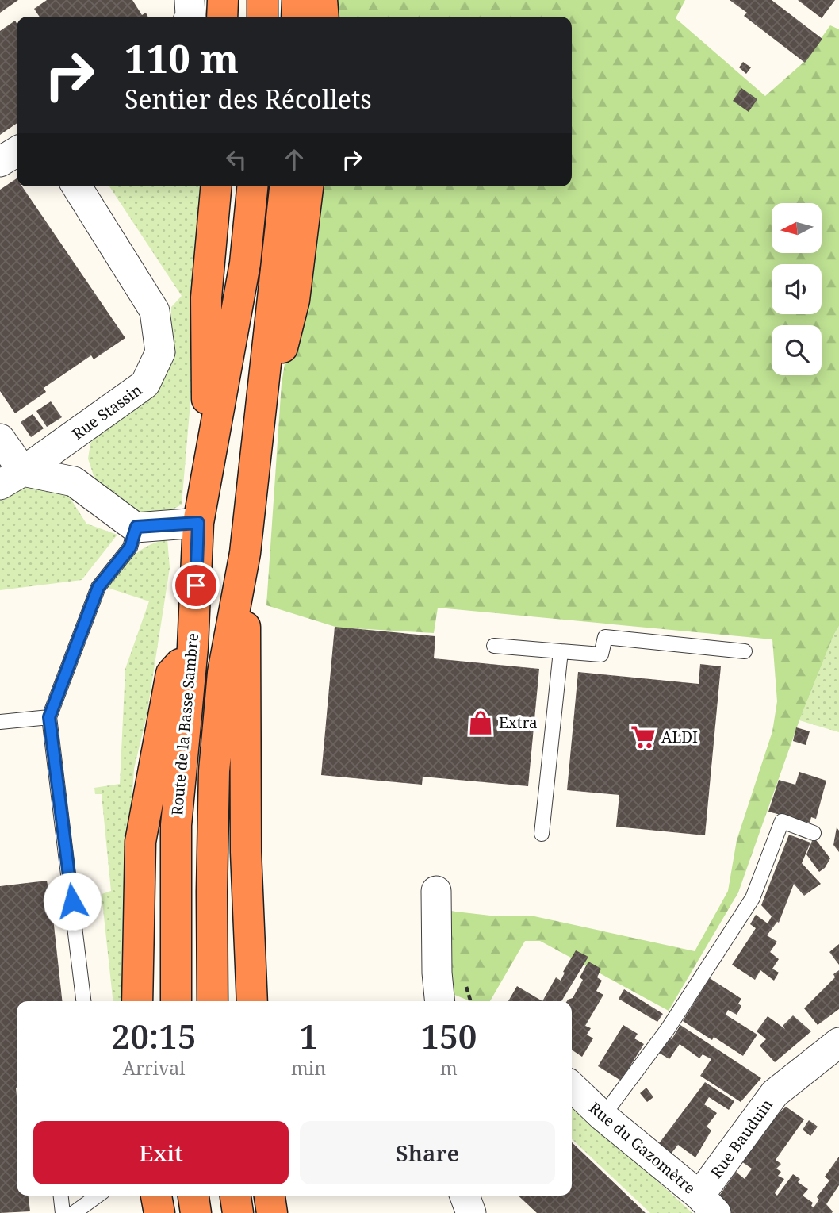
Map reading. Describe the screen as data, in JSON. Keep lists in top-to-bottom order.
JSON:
{
  "streets": {
    "highway": ["Route de la Basse Sambre"],
    "street": ["Rue Stassin", "Rue Bauduin", "Rue du Gazomètre"]
  },
  "crossings": [
    ["Rue Bauduin", "Rue du Gazomètre"]
  ],
  "places": {
    "shop": ["Extra"],
    "supermarket": ["ALDI"]
  },
  "north": "left",
  "page": {
    "turn": ["110 m", "Sentier des Récollets"],
    "eta": [
      "20:15",
      "Arrival",
      "1",
      "min",
      "150",
      "m"
    ],
    "buttons": ["Exit", "Share"]
  }
}
